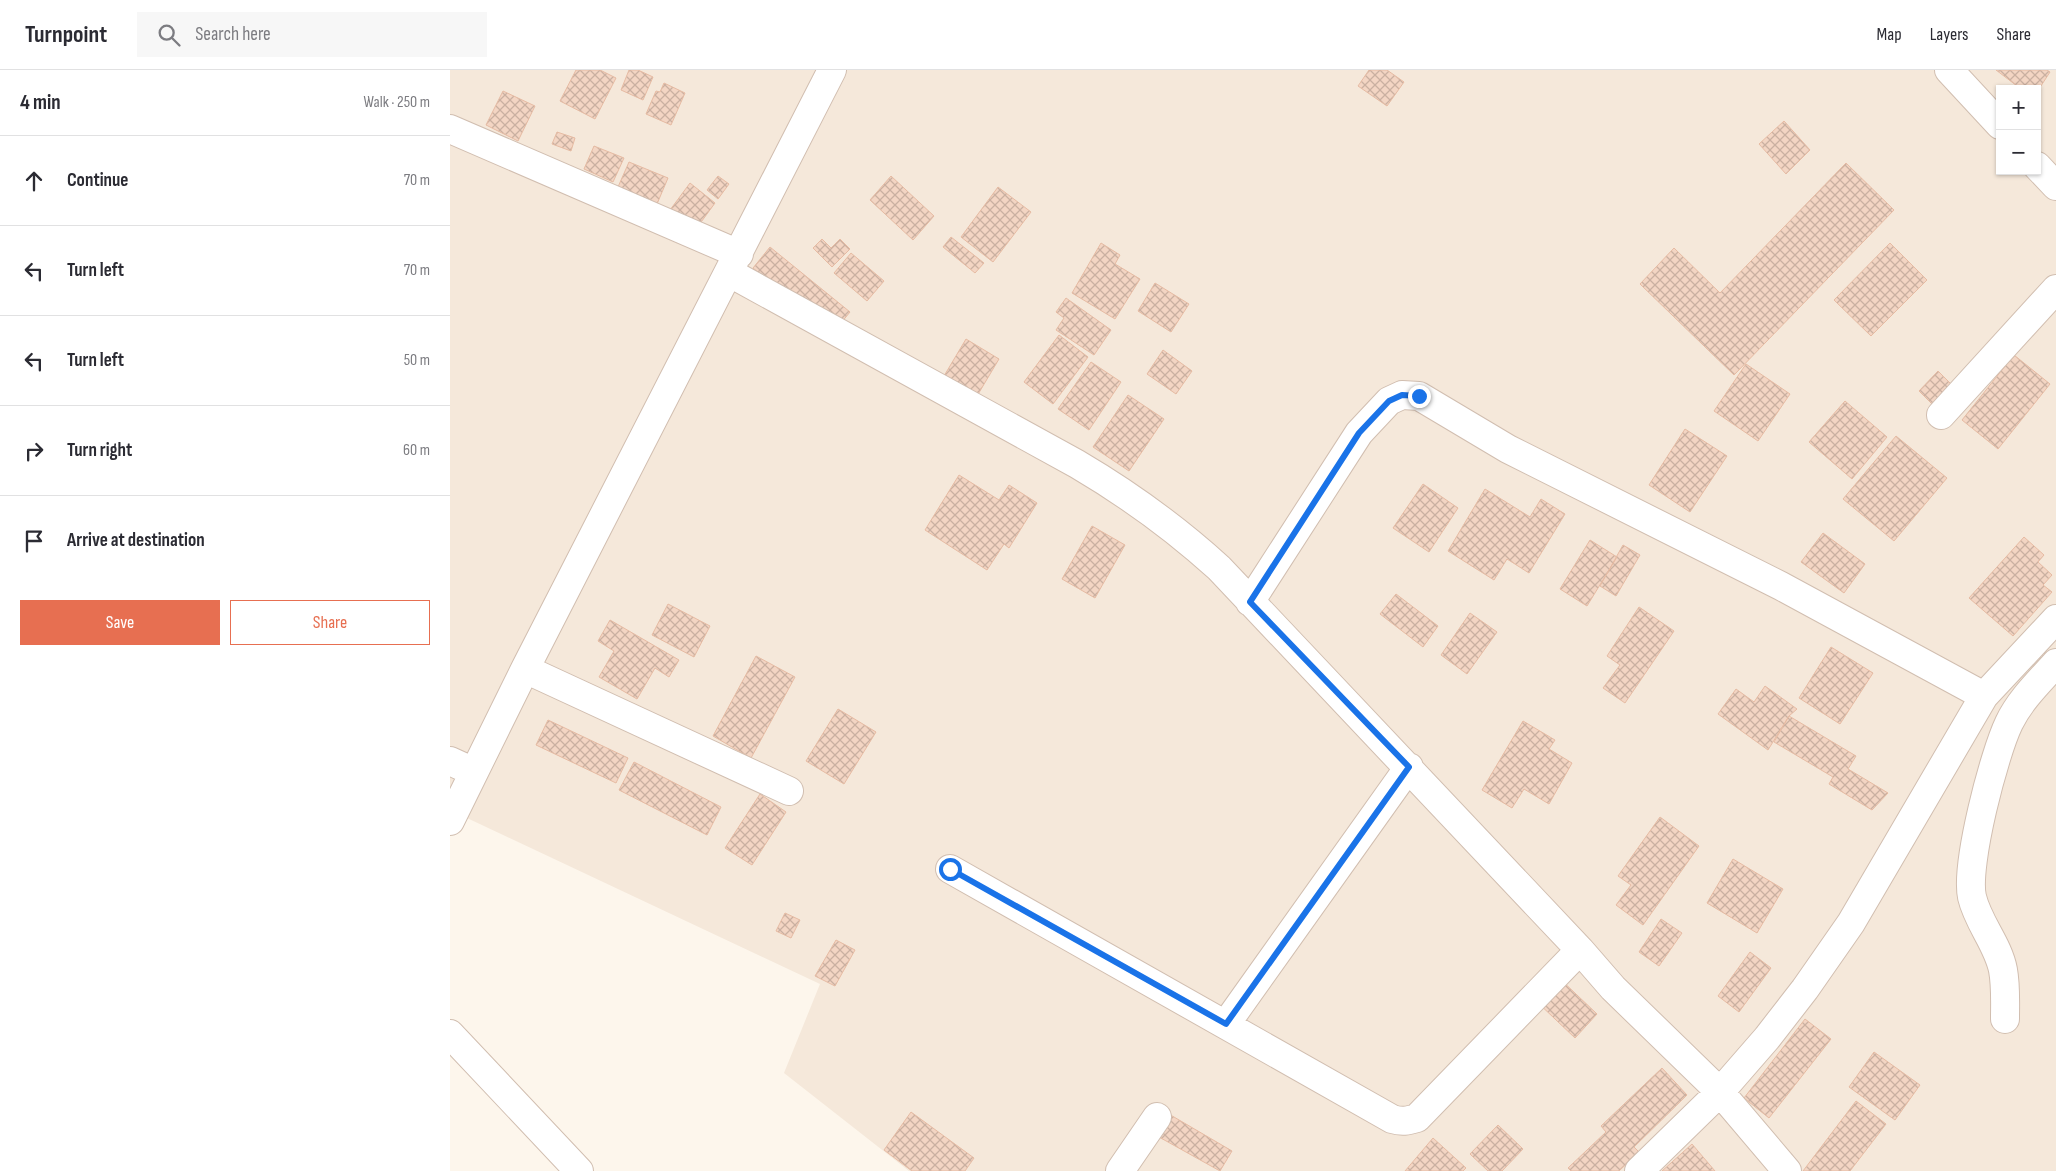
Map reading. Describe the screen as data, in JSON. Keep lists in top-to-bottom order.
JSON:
{
  "page": {
    "header": "Turnpoint",
    "search": "Search here",
    "nav": ["Map", "Layers", "Share"],
    "heading": ["4 min", "Walk · 250 m"],
    "map_buttons": ["+", "−"],
    "list": [
      ["Continue", "70 m"],
      ["Turn left", "70 m"],
      ["Turn left", "50 m"],
      ["Turn right", "60 m"],
      "Arrive at destination"
    ],
    "buttons": ["Save", "Share"]
  }
}
